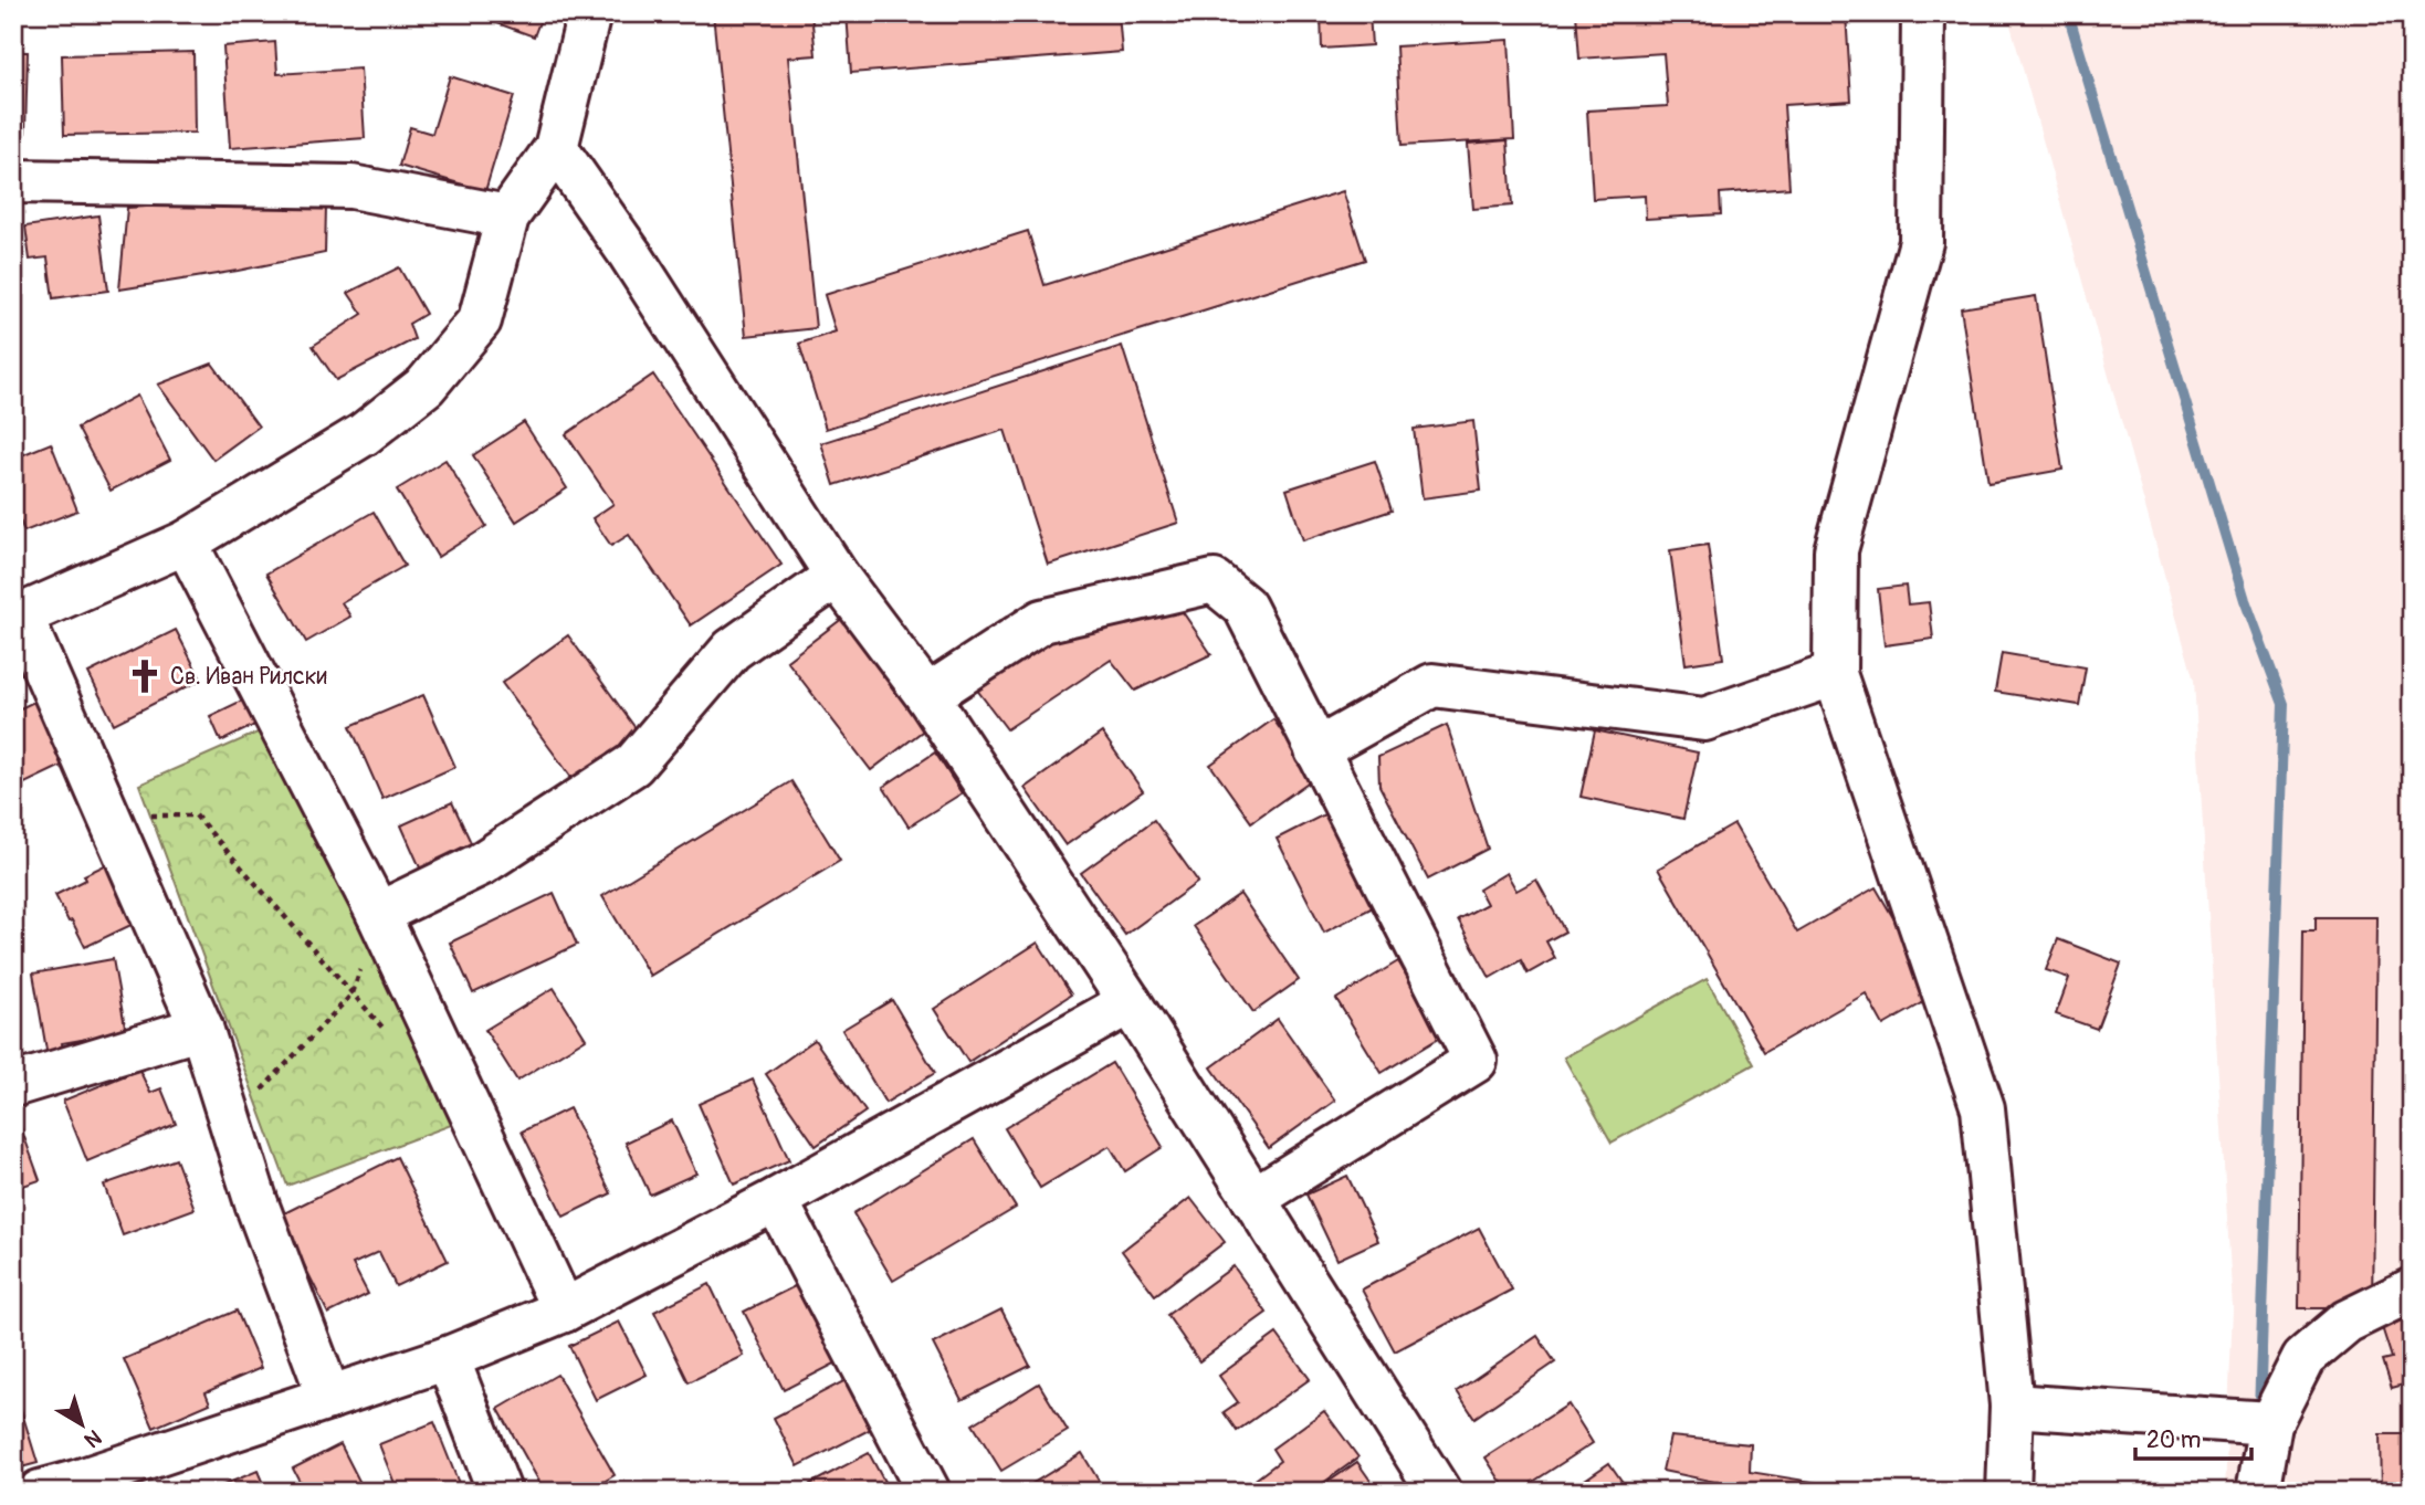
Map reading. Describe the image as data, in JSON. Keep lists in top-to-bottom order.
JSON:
{
  "places": {
    "church": ["Св. Иван Рилски"]
  },
  "scale_bar": "20 m",
  "north": "bottom right"
}
